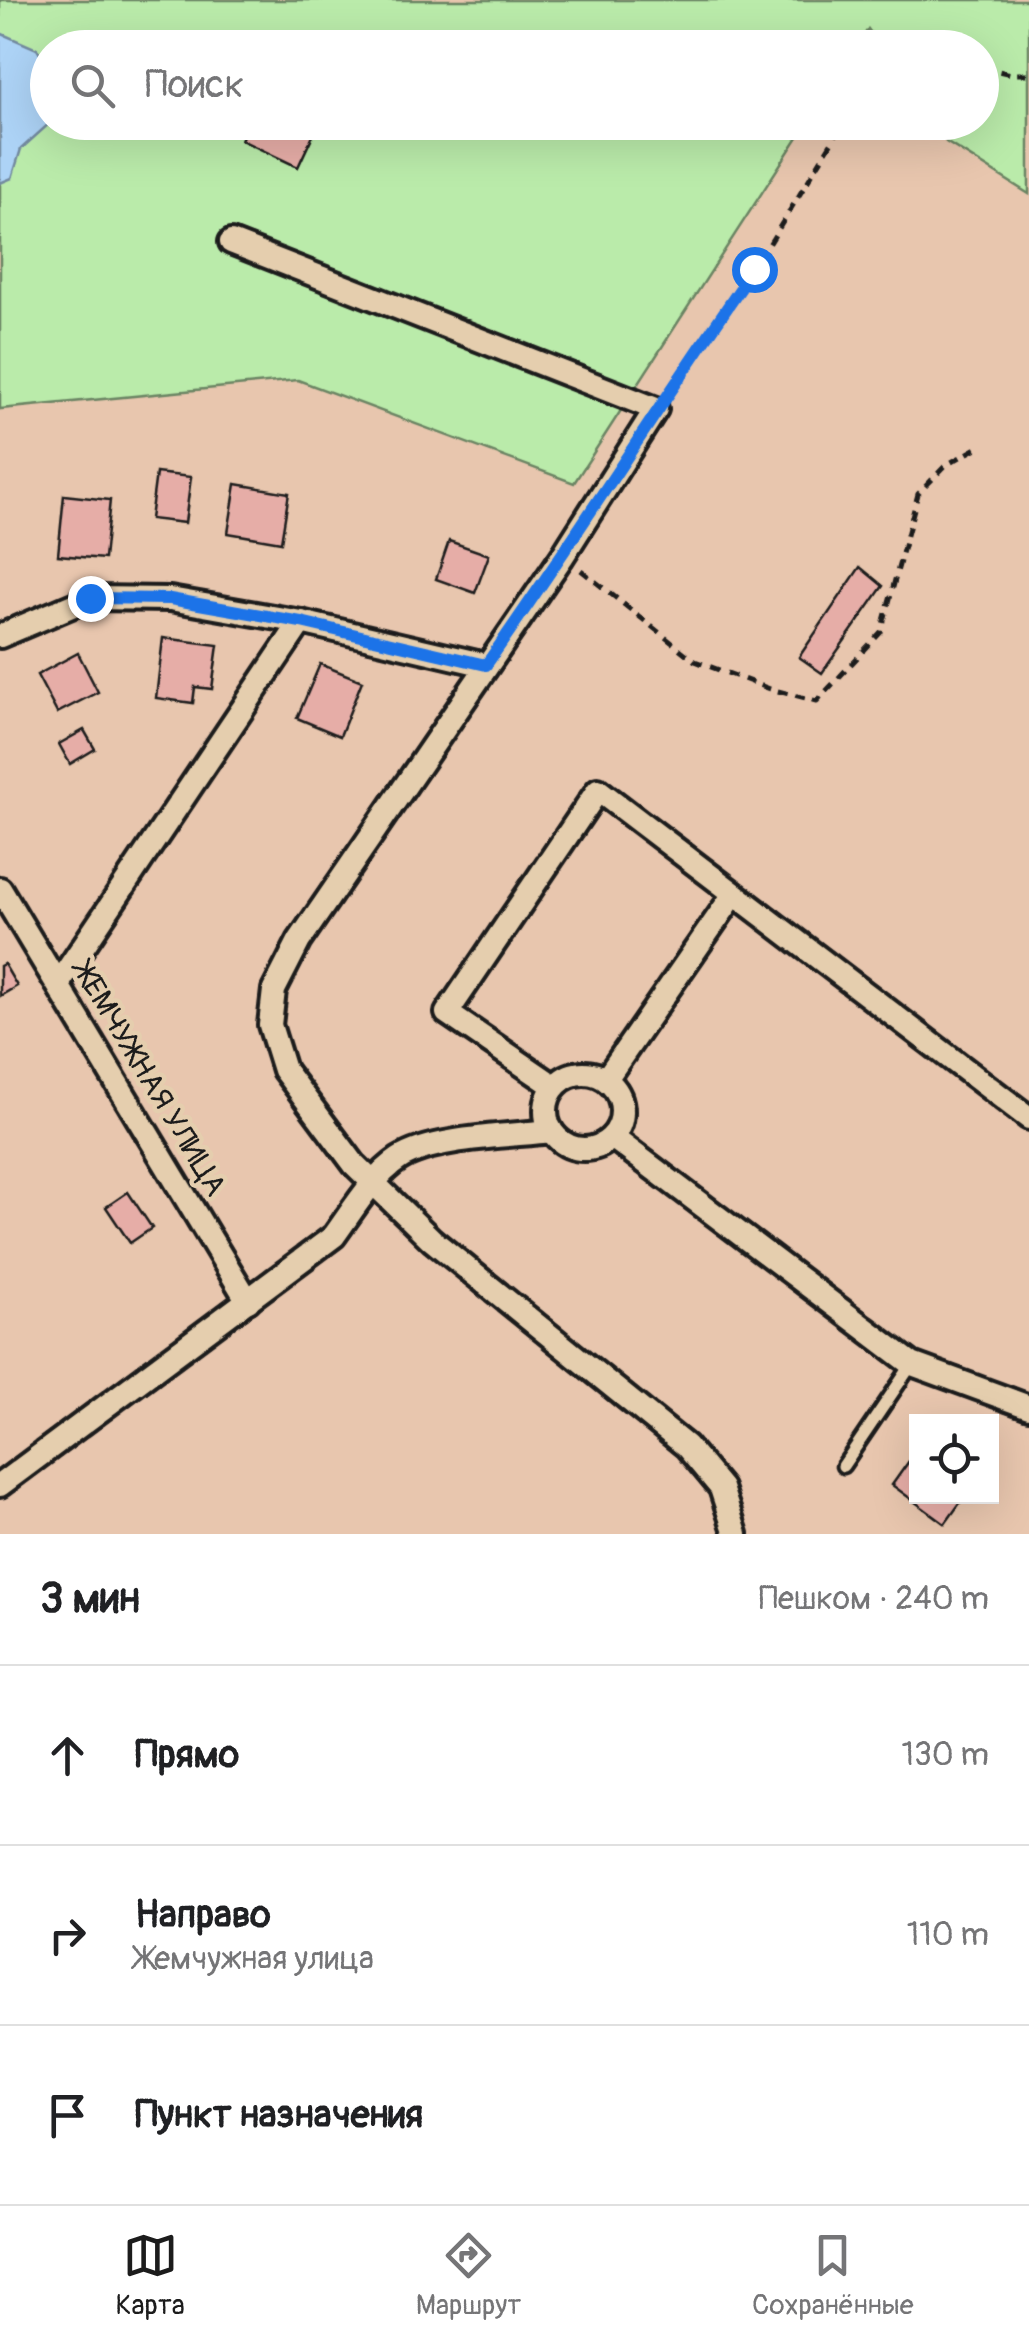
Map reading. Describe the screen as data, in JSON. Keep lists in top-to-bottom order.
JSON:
{
  "streets": {
    "street": ["ЖЕМЧУЖНАЯ УЛИЦА"]
  },
  "page": {
    "search": "Поиск",
    "heading": ["3 мин", "Пешком · 240 m"],
    "list": [
      ["Прямо", "130 m"],
      ["Направо", "Жемчужная улица", "110 m"],
      "Пункт назначения"
    ],
    "nav": ["Карта", "Маршрут", "Сохранённые"]
  }
}
